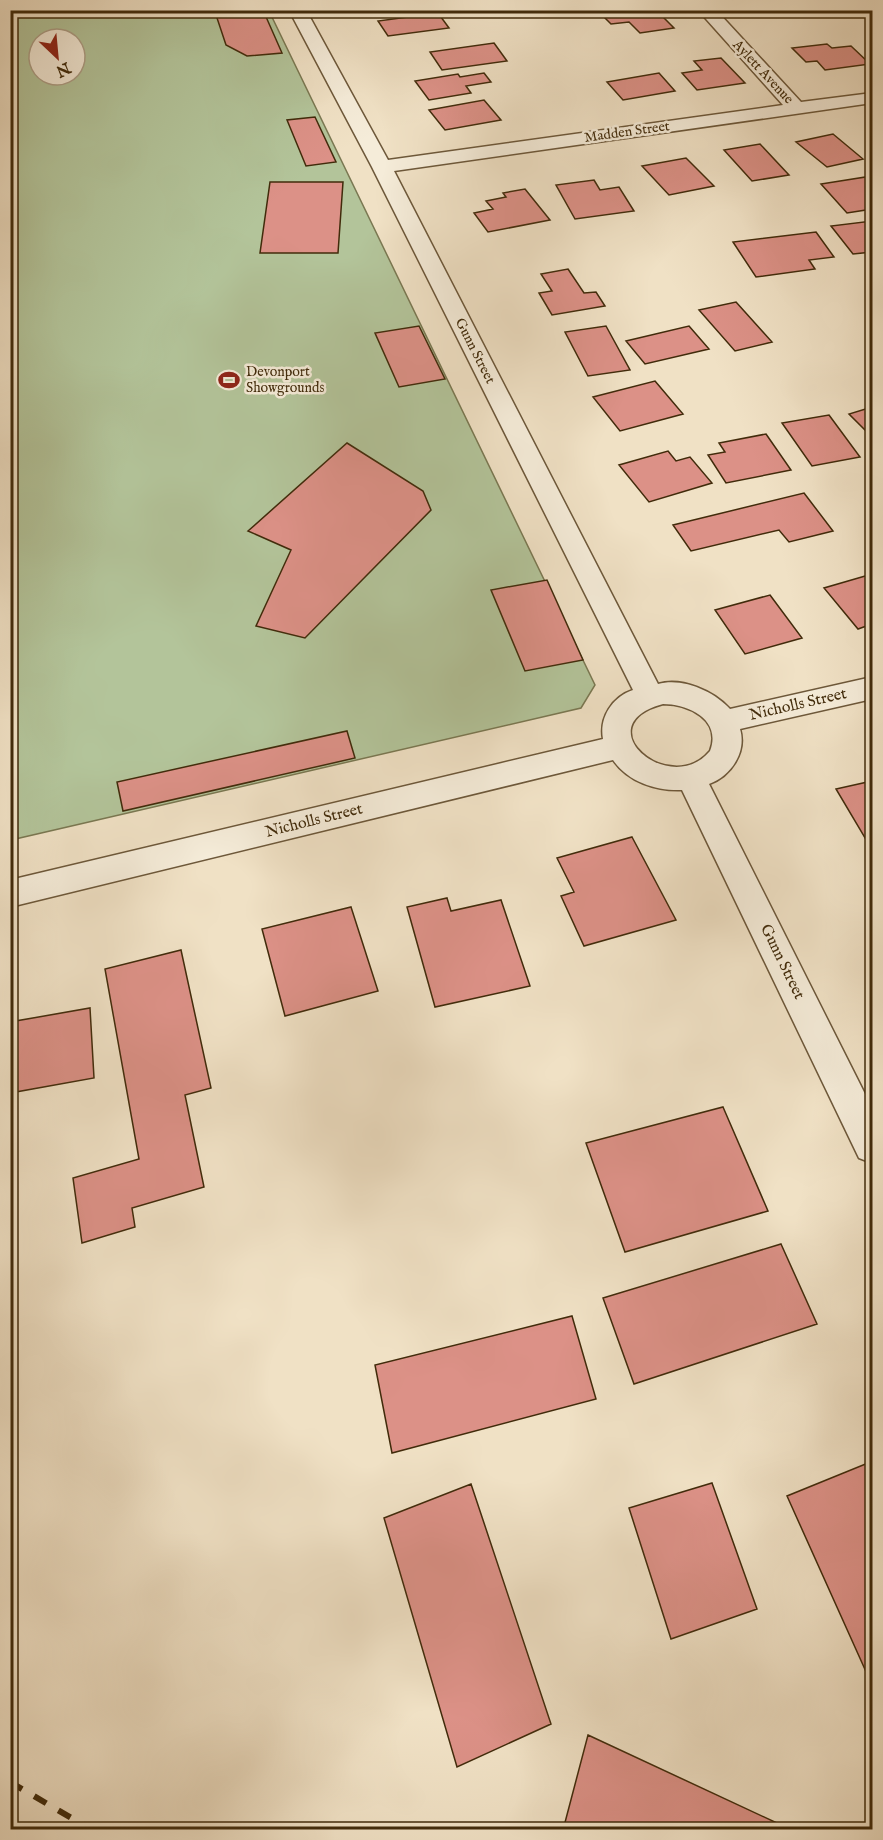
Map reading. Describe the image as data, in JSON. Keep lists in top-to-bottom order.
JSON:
{
  "streets": {
    "street": [
      "Aylett Avenue",
      "Madden Street",
      "Gunn Street",
      "Nicholls Street"
    ]
  },
  "crossings": [
    ["Aylett Avenue", "Madden Street"],
    ["Madden Street", "Gunn Street"],
    ["Gunn Street", "Nicholls Street"]
  ],
  "places": {
    "sports": ["Devonport Showgrounds"]
  },
  "north": "bottom right"
}
